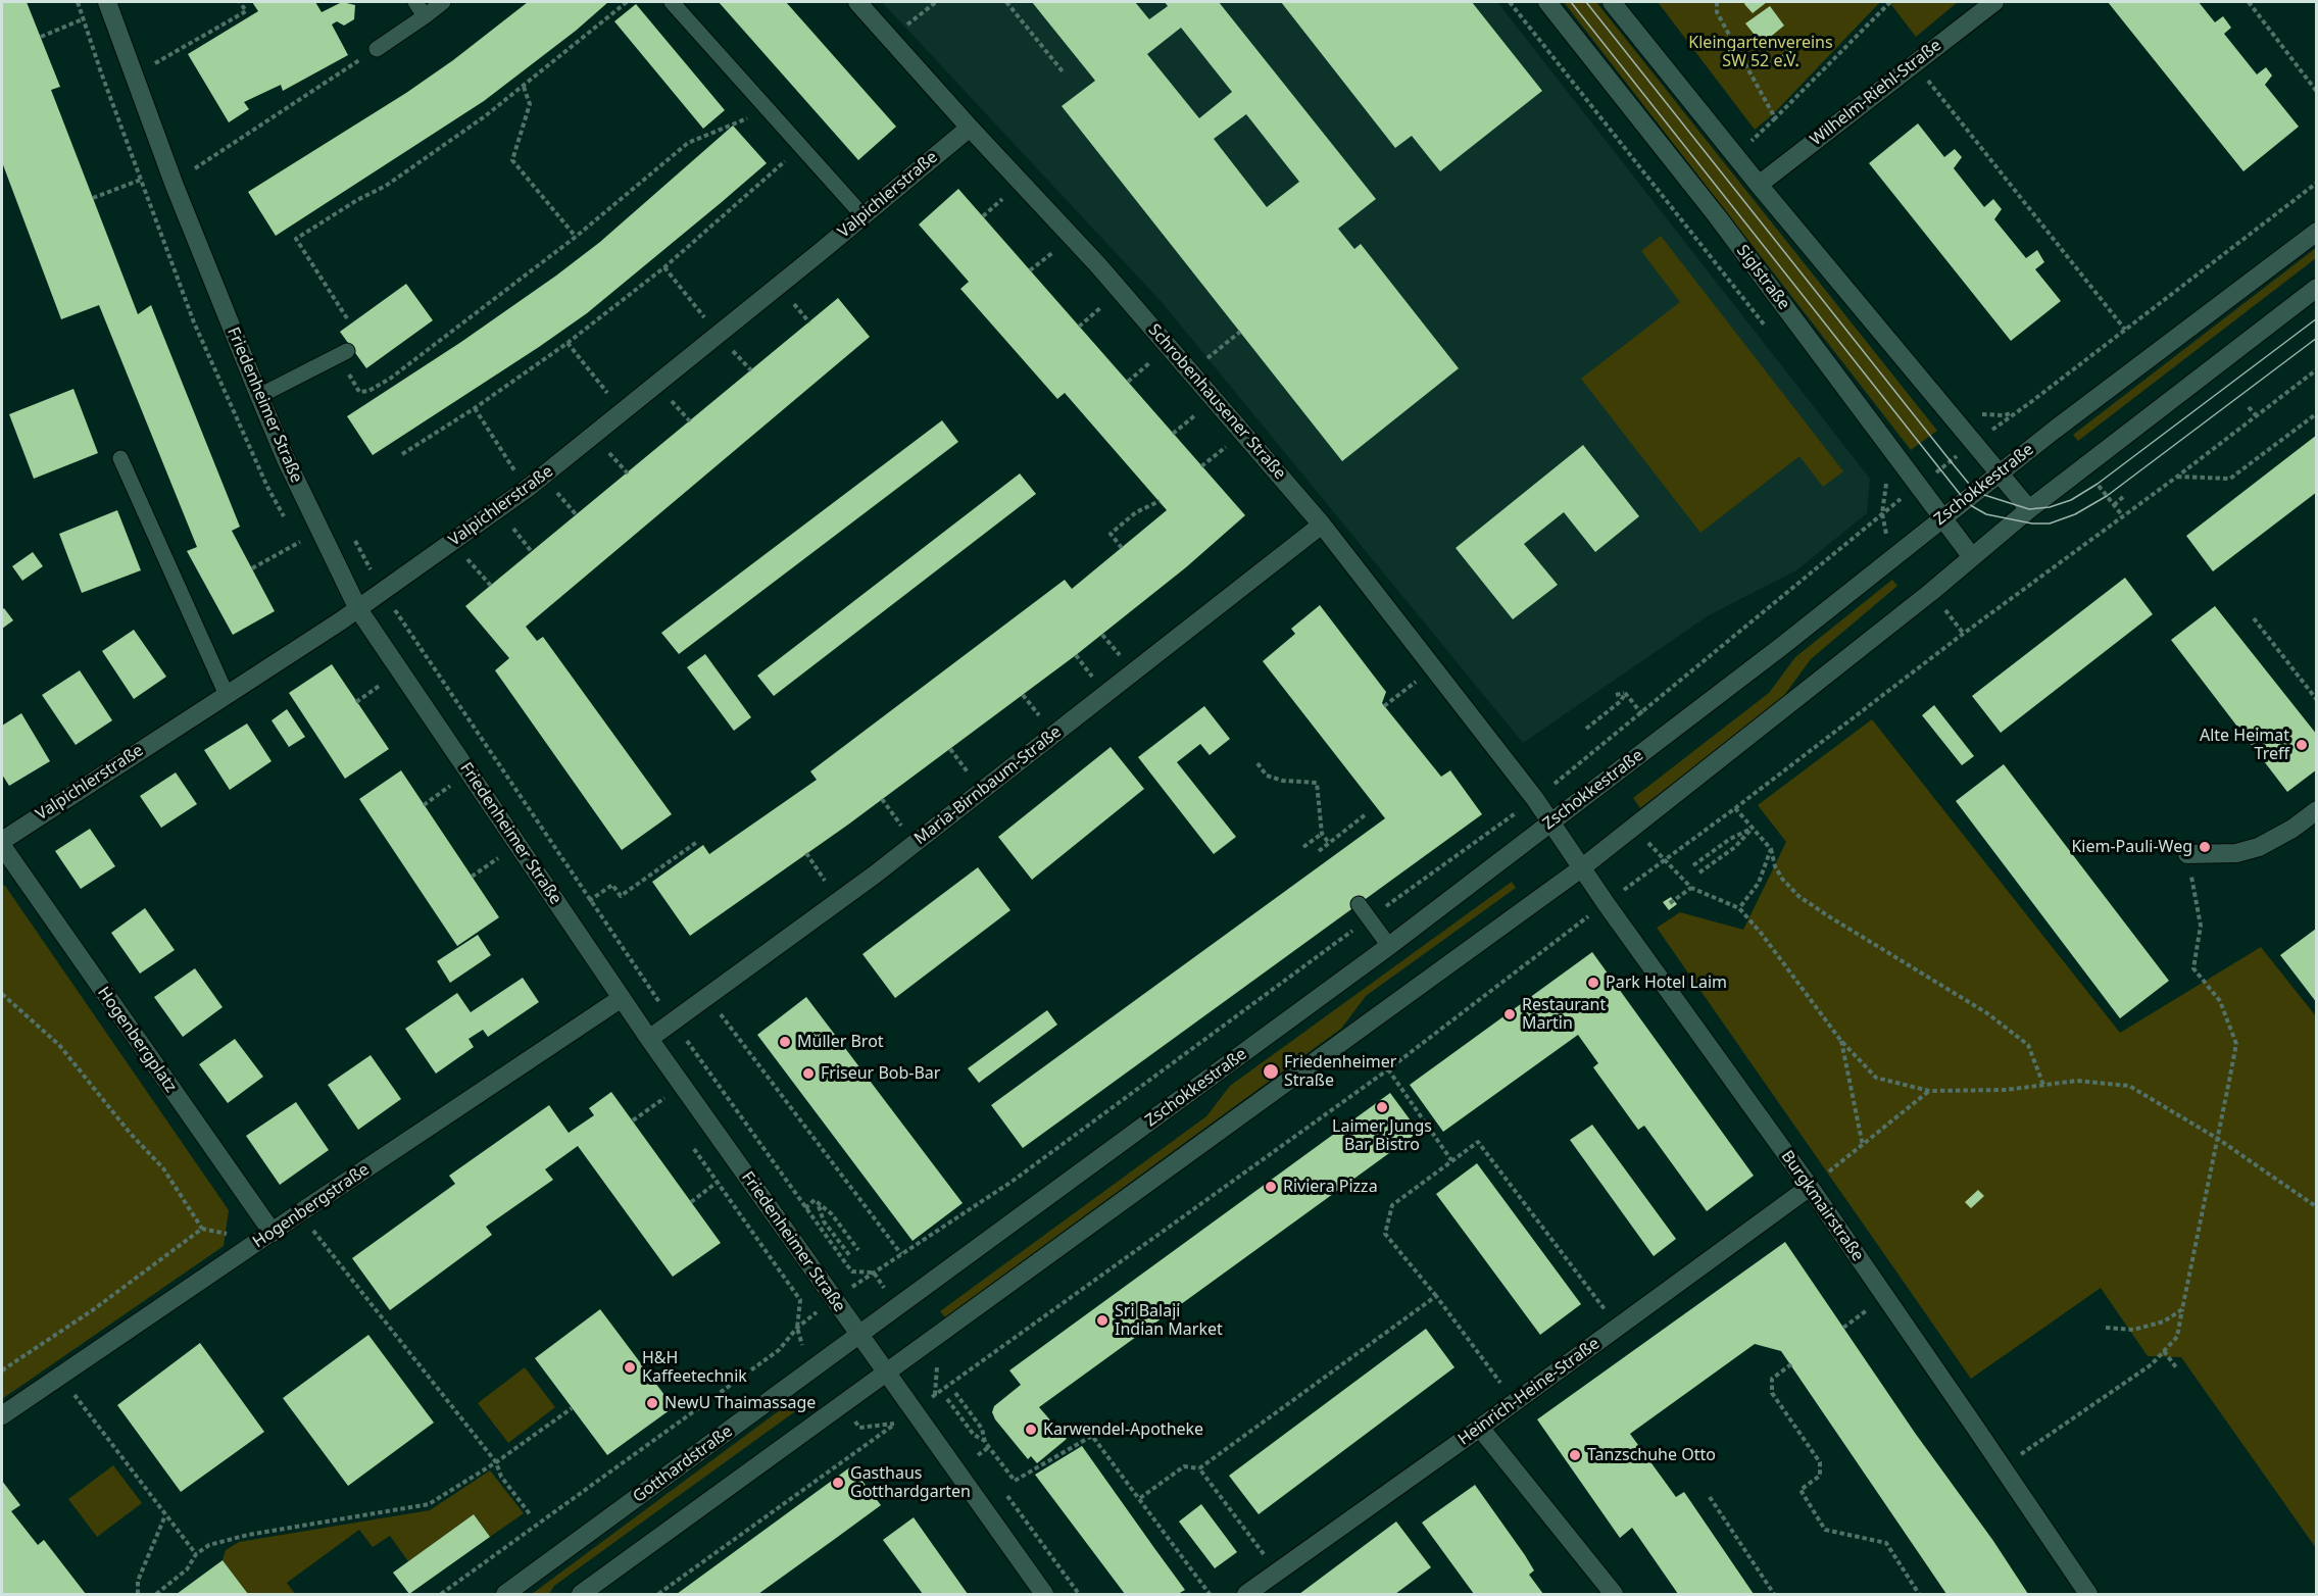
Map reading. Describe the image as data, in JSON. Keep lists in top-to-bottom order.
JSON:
{
  "streets": {
    "street": [
      "Wilhelm-Riehl-Straße",
      "Valpichlerstraße",
      "Siglstraße",
      "Schrobenhausener Straße",
      "Friedenheimer Straße",
      "Zschokkestraße",
      "Maria-Birnbaum-Straße",
      "Hogenbergplatz",
      "Hogenbergstraße",
      "Burgkmairstraße",
      "Heinrich-Heine-Straße",
      "Gotthardstraße"
    ]
  },
  "crossings": [
    ["Valpichlerstraße", "Schrobenhausener Straße"],
    ["Valpichlerstraße", "Friedenheimer Straße"],
    ["Siglstraße", "Zschokkestraße"],
    ["Schrobenhausener Straße", "Zschokkestraße"],
    ["Schrobenhausener Straße", "Maria-Birnbaum-Straße"],
    ["Schrobenhausener Straße", "Burgkmairstraße"],
    ["Friedenheimer Straße", "Zschokkestraße"],
    ["Friedenheimer Straße", "Maria-Birnbaum-Straße"],
    ["Friedenheimer Straße", "Hogenbergstraße"],
    ["Friedenheimer Straße", "Gotthardstraße"],
    ["Zschokkestraße", "Burgkmairstraße"],
    ["Zschokkestraße", "Gotthardstraße"],
    ["Hogenbergplatz", "Hogenbergstraße"],
    ["Burgkmairstraße", "Heinrich-Heine-Straße"]
  ],
  "parks": ["Kleingartenvereins SW 52 e.V."],
  "places": [
    "Alte Heimat Treff",
    "Kiem-Pauli-Weg",
    "Park Hotel Laim",
    "Restaurant Martin",
    "Müller Brot",
    "Friedenheimer Straße",
    "Friseur Bob-Bar",
    "Laimer Jungs Bar Bistro",
    "Riviera Pizza",
    "Sri Balaji Indian Market",
    "H&H Kaffeetechnik",
    "NewU Thaimassage",
    "Karwendel-Apotheke",
    "Tanzschuhe Otto",
    "Gasthaus Gotthardgarten"
  ]
}
